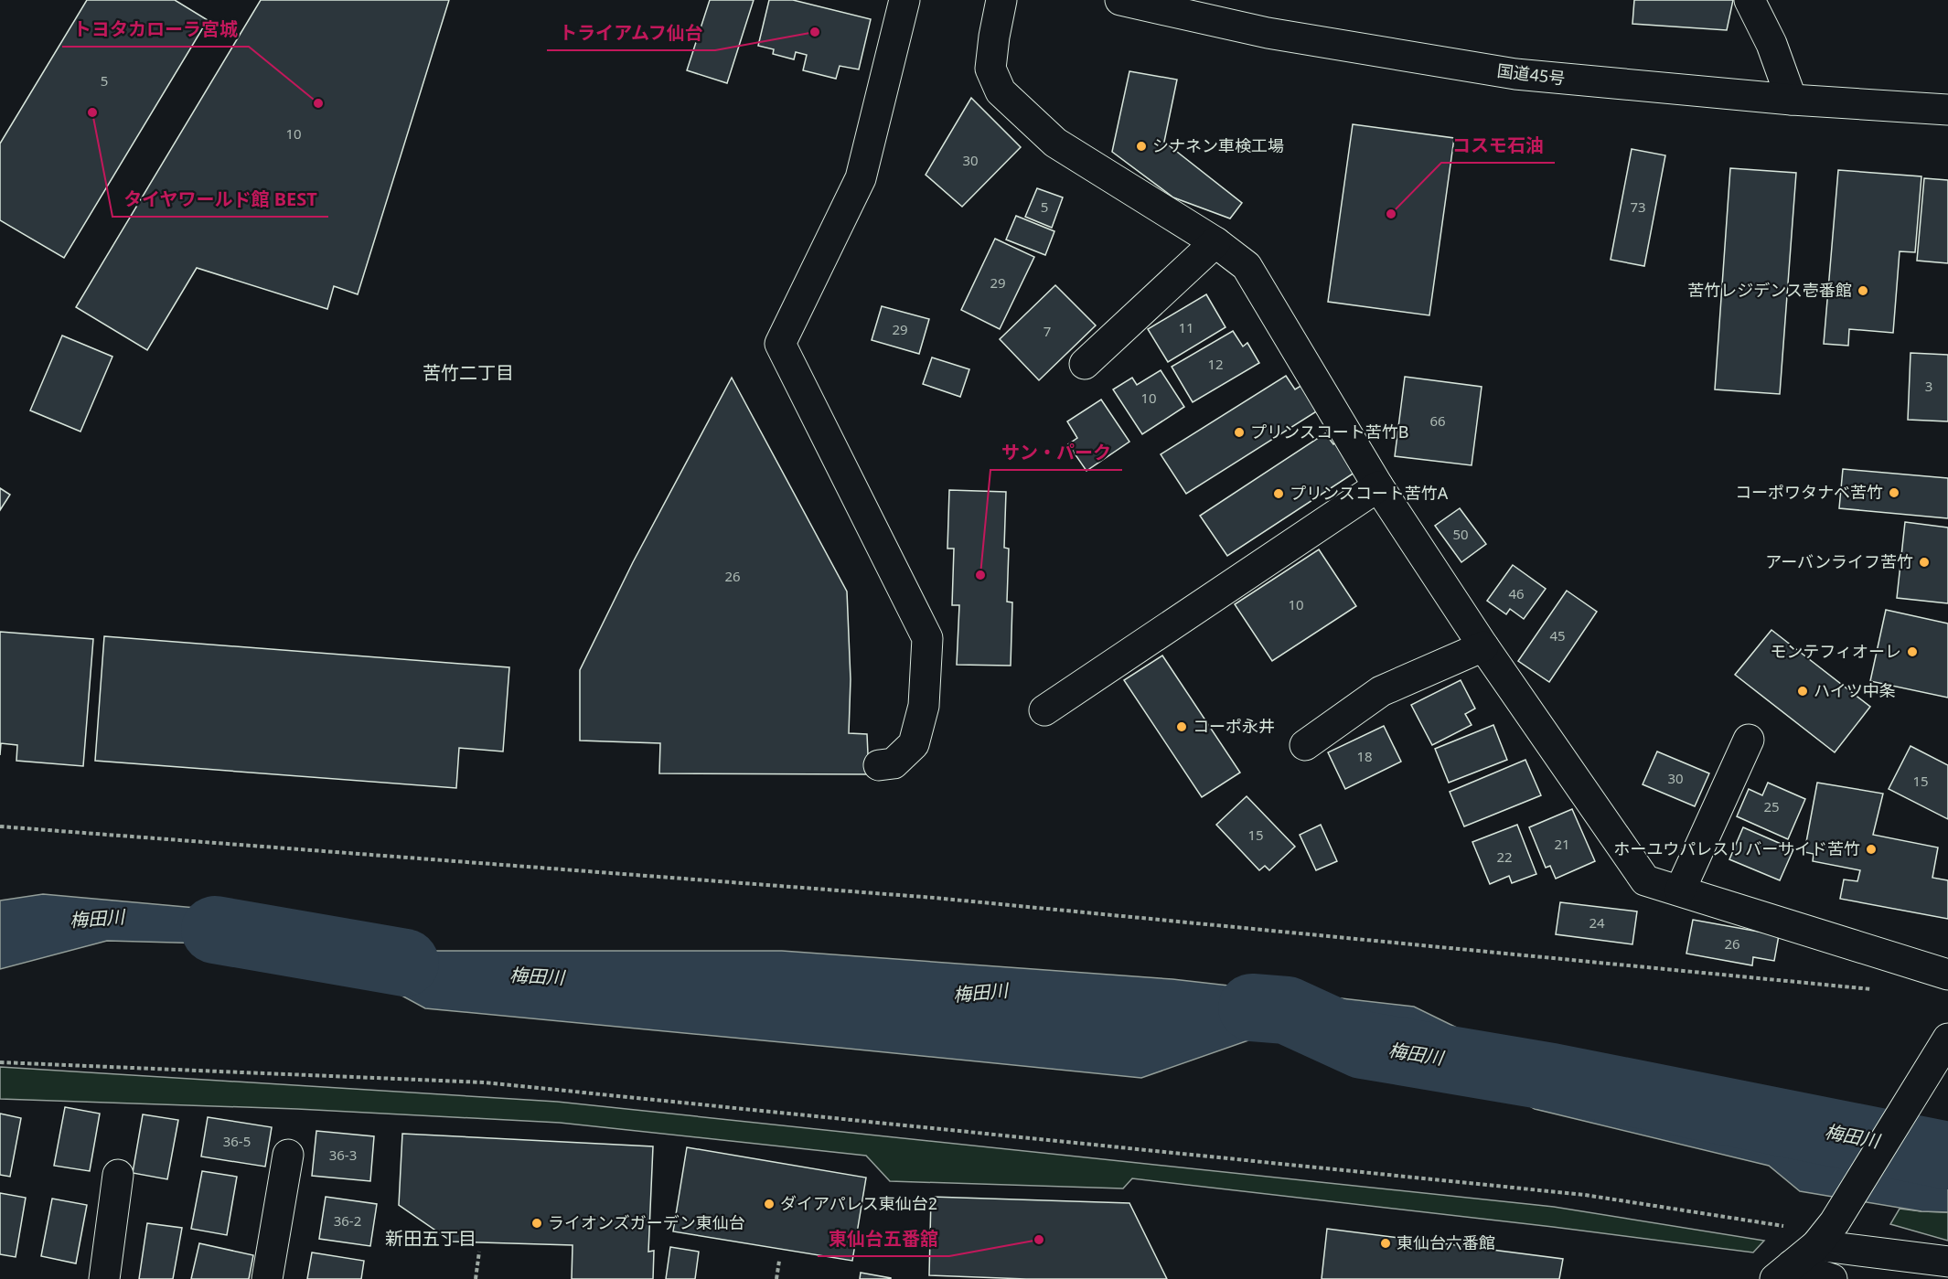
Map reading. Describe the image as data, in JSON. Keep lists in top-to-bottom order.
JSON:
{
  "streets": {
    "main road": ["国道45号"]
  },
  "districts": ["苦竹二丁目", "新田五丁目"],
  "water": ["梅田川"],
  "places": [
    "トライアムフ仙台",
    "トヨタカローラ宮城",
    "タイヤワールド館 BEST",
    "シナネン車検工場",
    "コスモ石油",
    "苦竹レジデンス壱番館",
    "プリンスコート苦竹B",
    "コーポワタナベ苦竹",
    "プリンスコート苦竹A",
    "アーバンライフ苦竹",
    "サン・パーク",
    "モンテフィオーレ",
    "ハイツ中条",
    "コーポ永井",
    "ホーユウパレスリバーサイド苦竹",
    "ダイアパレス東仙台2",
    "ライオンズガーデン東仙台",
    "東仙台五番舘",
    "東仙台六番館"
  ],
  "house_numbers": [
    "5",
    "10",
    "30",
    "5",
    "73",
    "29",
    "11",
    "29",
    "7",
    "12",
    "3",
    "10",
    "66",
    "50",
    "26",
    "46",
    "10",
    "45",
    "18",
    "30",
    "15",
    "25",
    "15",
    "21",
    "22",
    "24",
    "26",
    "36-5",
    "36-3",
    "36-2"
  ]
}
